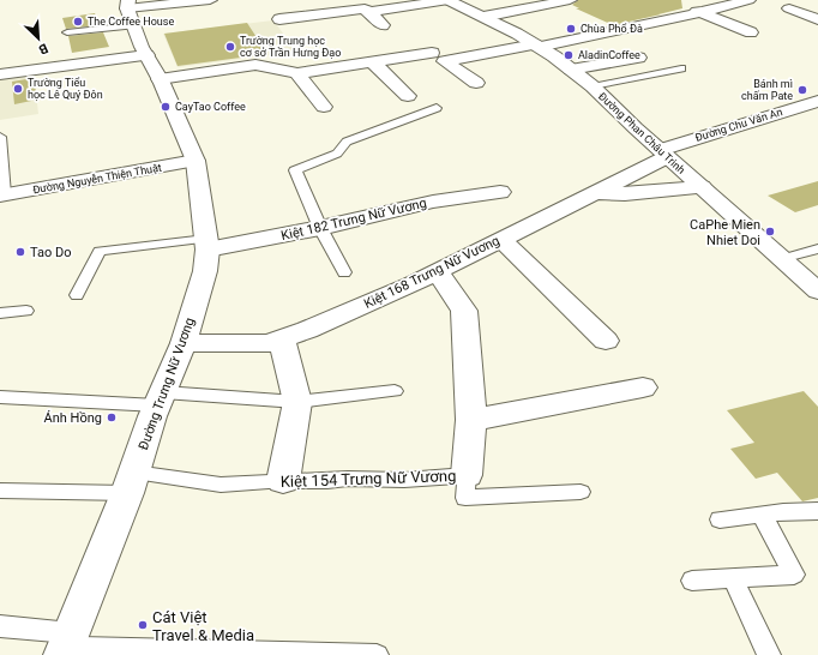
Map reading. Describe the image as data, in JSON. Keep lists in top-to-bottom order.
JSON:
{
  "streets": {
    "street": [
      "Đường Chu Văn An",
      "Đường Phan Châu Trinh",
      "Đường Nguyễn Thiện Thuật",
      "Kiệt 182 Trưng Nữ Vương",
      "Kiệt 168 Trưng Nữ Vương",
      "Đường Trưng Nữ Vương"
    ],
    "lane": ["Kiệt 154 Trưng Nữ Vương"]
  },
  "crossings": [
    ["Đường Chu Văn An", "Đường Phan Châu Trinh"],
    ["Đường Chu Văn An", "Kiệt 168 Trưng Nữ Vương"],
    ["Đường Phan Châu Trinh", "Kiệt 168 Trưng Nữ Vương"],
    ["Đường Nguyễn Thiện Thuật", "Đường Trưng Nữ Vương"],
    ["Kiệt 182 Trưng Nữ Vương", "Đường Trưng Nữ Vương"],
    ["Kiệt 168 Trưng Nữ Vương", "Đường Trưng Nữ Vương"],
    ["Đường Trưng Nữ Vương", "Kiệt 154 Trưng Nữ Vương"]
  ],
  "places": [
    "The Coffee House",
    "Chùa Phổ Đà",
    "Trường Trung học cơ sở Trần Hưng Đạo",
    "AladinCoffee",
    "Trường Tiểu học Lê Quý Đôn",
    "Bánh mì chấm Pate",
    "CayTao Coffee",
    "CaPhe Mien Nhiet Doi",
    "Tao Do",
    "Ánh Hồng",
    "Cát Việt Travel & Media"
  ],
  "north": "bottom right"
}
